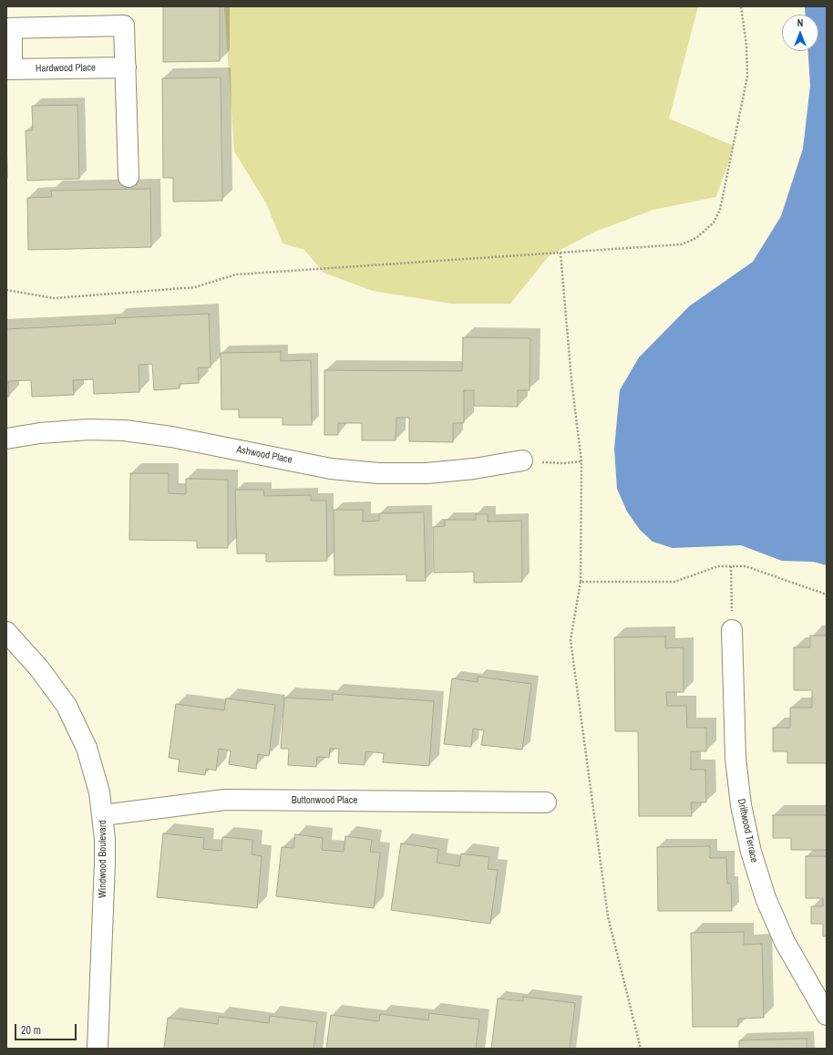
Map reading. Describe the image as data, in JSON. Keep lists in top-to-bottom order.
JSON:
{
  "streets": {
    "street": [
      "Hardwood Place",
      "Ashwood Place",
      "Buttonwood Place",
      "Driftwood Terrace",
      "Windwood Boulevard"
    ]
  },
  "crossings": [
    ["Buttonwood Place", "Windwood Boulevard"]
  ],
  "scale_bar": "20 m",
  "north": "top"
}
